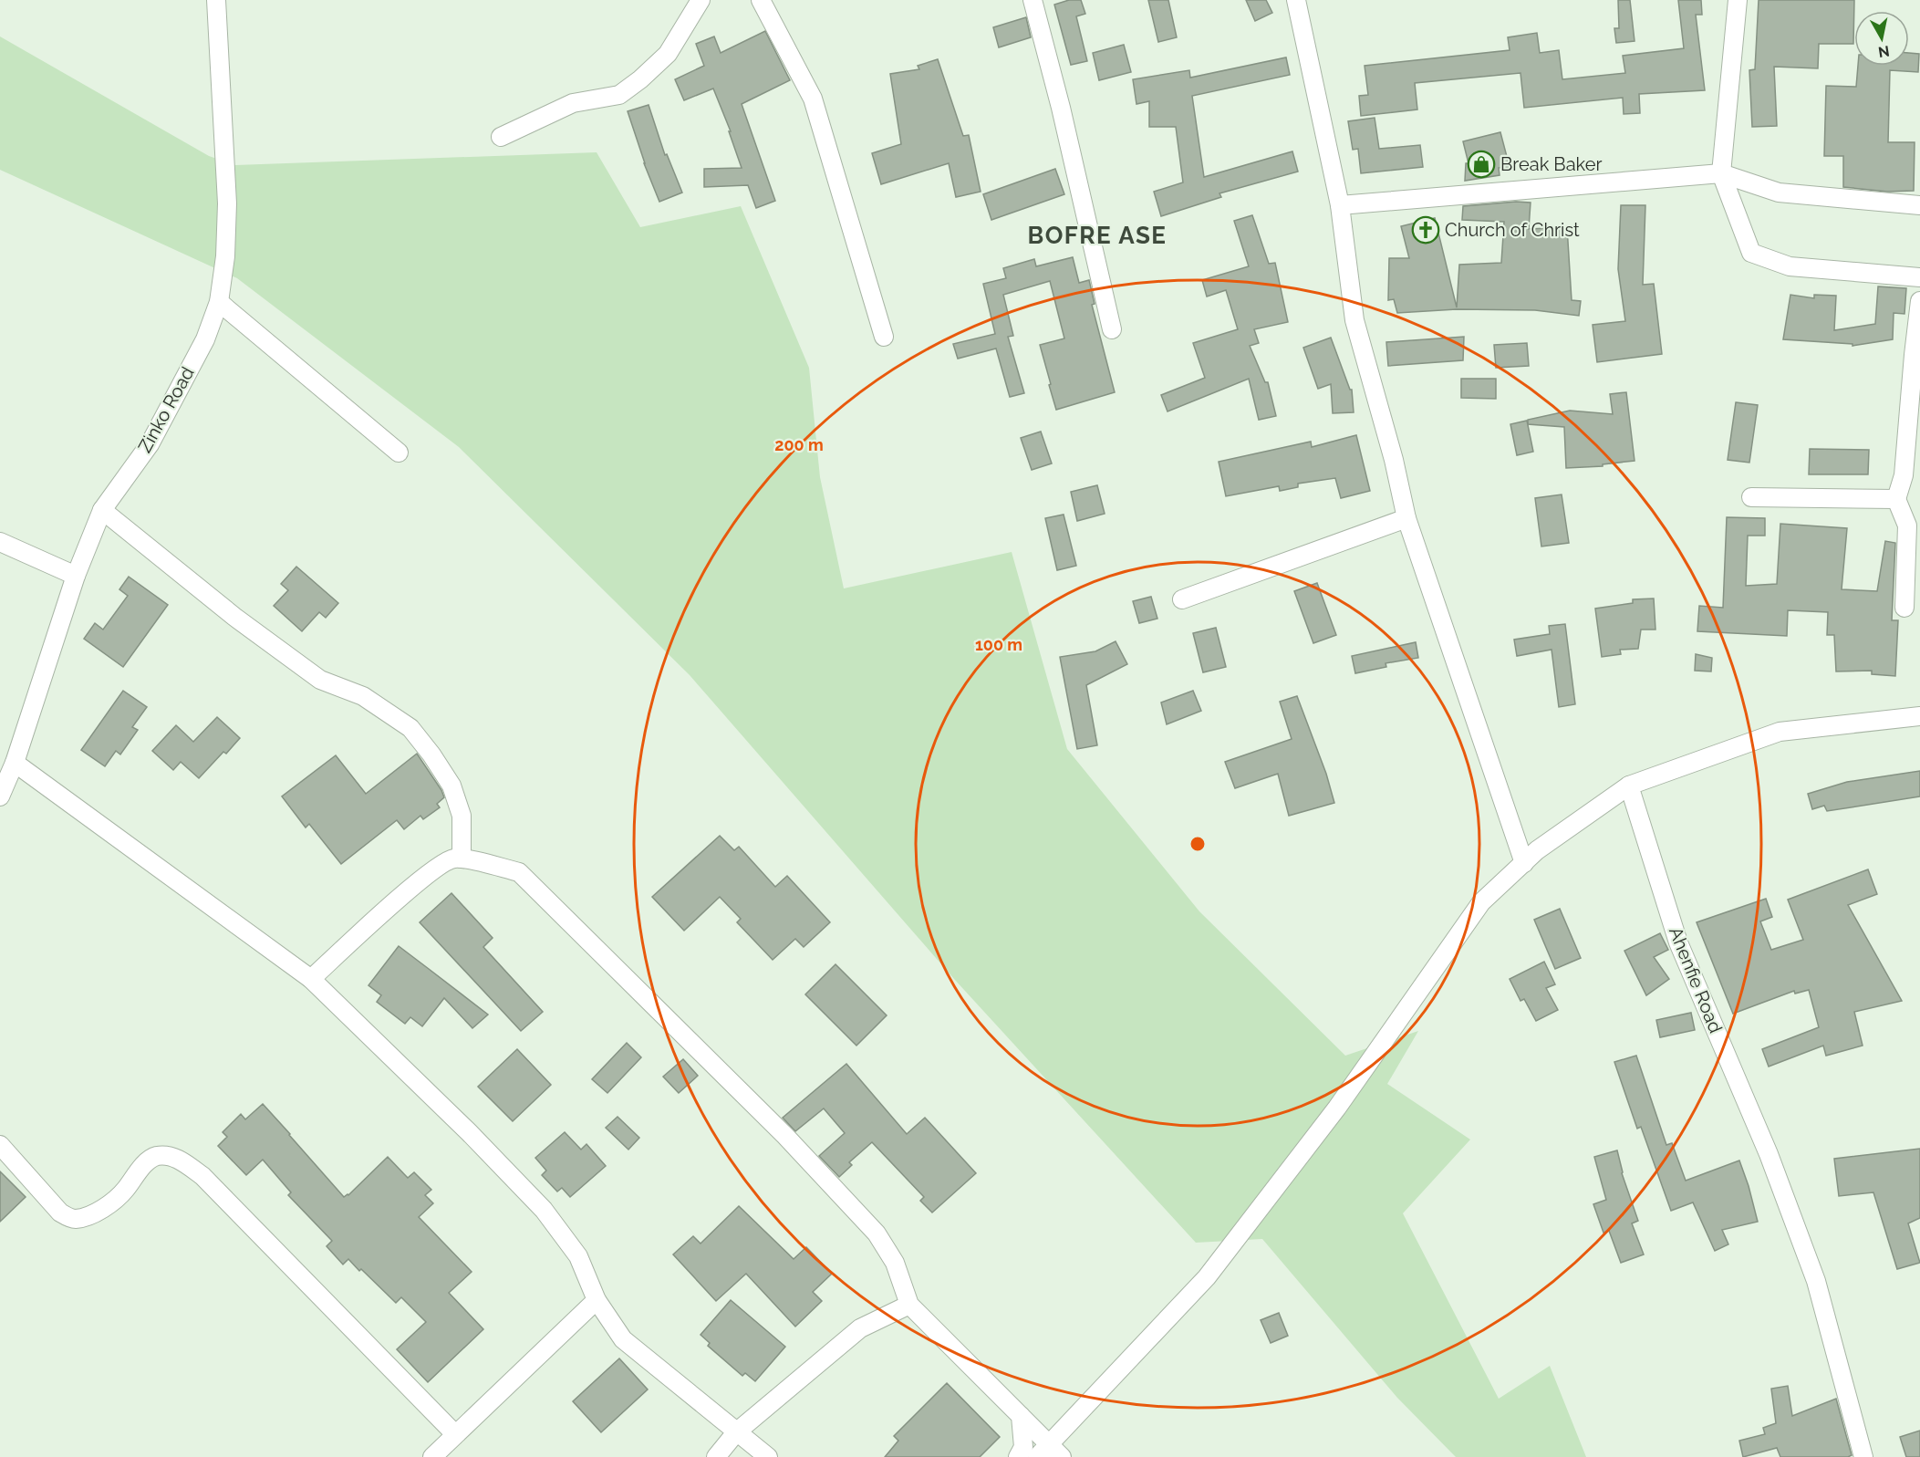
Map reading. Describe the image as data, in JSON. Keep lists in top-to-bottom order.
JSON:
{
  "streets": {
    "street": ["Zinko Road", "Ahenfie Road"]
  },
  "districts": ["BOFRE ASE"],
  "places": {
    "shop": ["Break Baker"],
    "church": ["Church of Christ"]
  },
  "north": "bottom",
  "rings": ["200 m", "100 m"]
}
